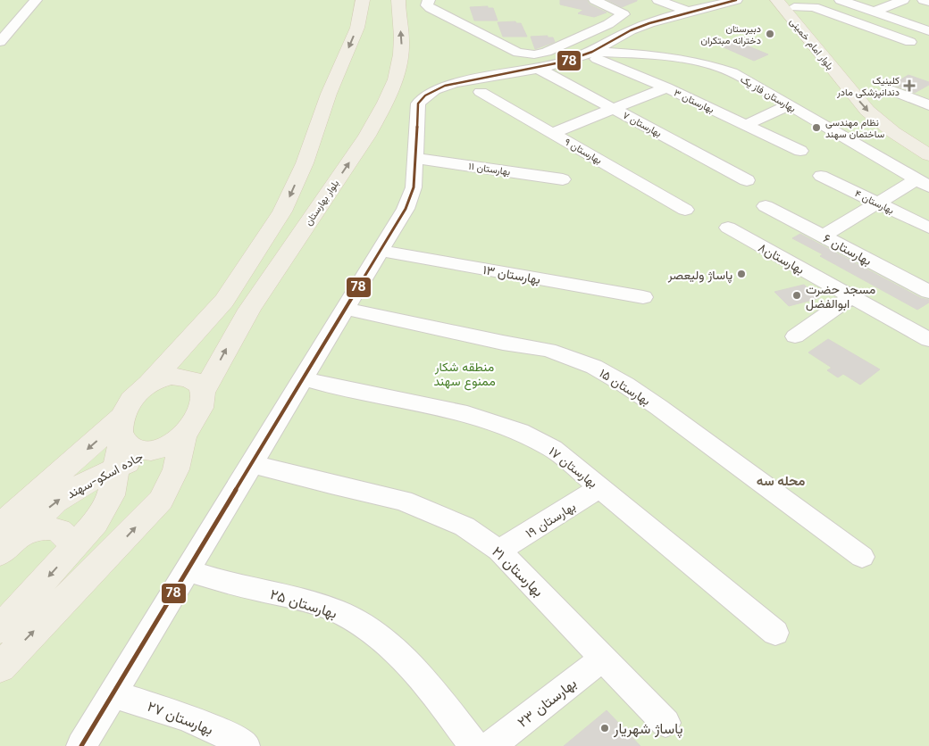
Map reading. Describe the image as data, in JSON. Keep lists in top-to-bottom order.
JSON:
{
  "streets": {
    "main road": ["بلوار امام خمینی", "بلوار بهارستان", "جاده اسکو-سهند"],
    "street": [
      "بهارستان فاز یک",
      "بهارستان ۳",
      "بهارستان ۷",
      "بهارستان ۹",
      "بهارستان ۱۱",
      "بهارستان ۴",
      "بهارستان ۶",
      "بهارستان۸",
      "بهارستان ۱۳",
      "بهارستان ۱۵",
      "بهارستان ۱۷",
      "بهارستان ۱۹",
      "بهارستان ۲۱",
      "بهارستان ۲۵",
      "بهارستان ۲۳",
      "بهارستان ۲۷"
    ]
  },
  "crossings": [
    ["بهارستان فاز یک", "بهارستان ۳"],
    ["بلوار بهارستان", "جاده اسکو-سهند"],
    ["بهارستان ۱۷", "بهارستان ۱۹"],
    ["بهارستان ۱۹", "بهارستان ۲۱"],
    ["بهارستان ۲۱", "بهارستان ۲۳"]
  ],
  "districts": ["محله سه"],
  "parks": ["منطقه شکار ممنوع سهند"],
  "places": {
    "other": [
      "دبیرستان دخترانه مبتکران",
      "نظام مهندسی ساختمان سهند",
      "پاساژ ولیعصر",
      "مسجد حضرت ابوالفضل",
      "پاساژ شهریار"
    ],
    "health": ["کلینیک دندانپزشکی مادر"]
  },
  "lines": ["transit line 78"]
}
